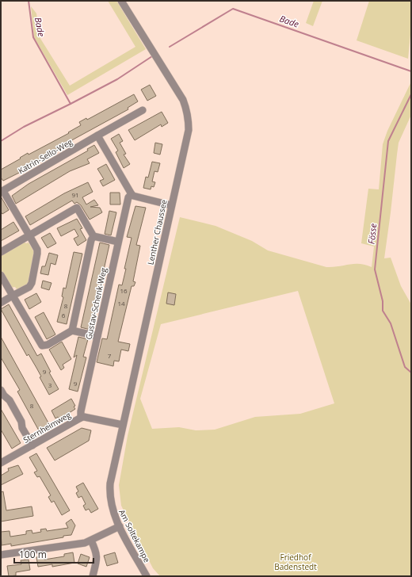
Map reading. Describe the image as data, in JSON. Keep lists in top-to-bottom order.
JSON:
{
  "streets": {
    "street": [
      "Katrin-Sello-Weg",
      "Lenther Chaussee",
      "Gustav-Schenk-Weg",
      "Sternheimweg",
      "Am Soltekampe"
    ]
  },
  "crossings": [
    ["Lenther Chaussee", "Sternheimweg"],
    ["Lenther Chaussee", "Am Soltekampe"],
    ["Gustav-Schenk-Weg", "Sternheimweg"]
  ],
  "water": ["Bade", "Fösse"],
  "parks": ["Friedhof Badenstedt"],
  "house_numbers": [
    "91",
    "16",
    "14",
    "8",
    "6",
    "7",
    "9",
    "9",
    "3",
    "8"
  ],
  "scale_bar": "100 m"
}
